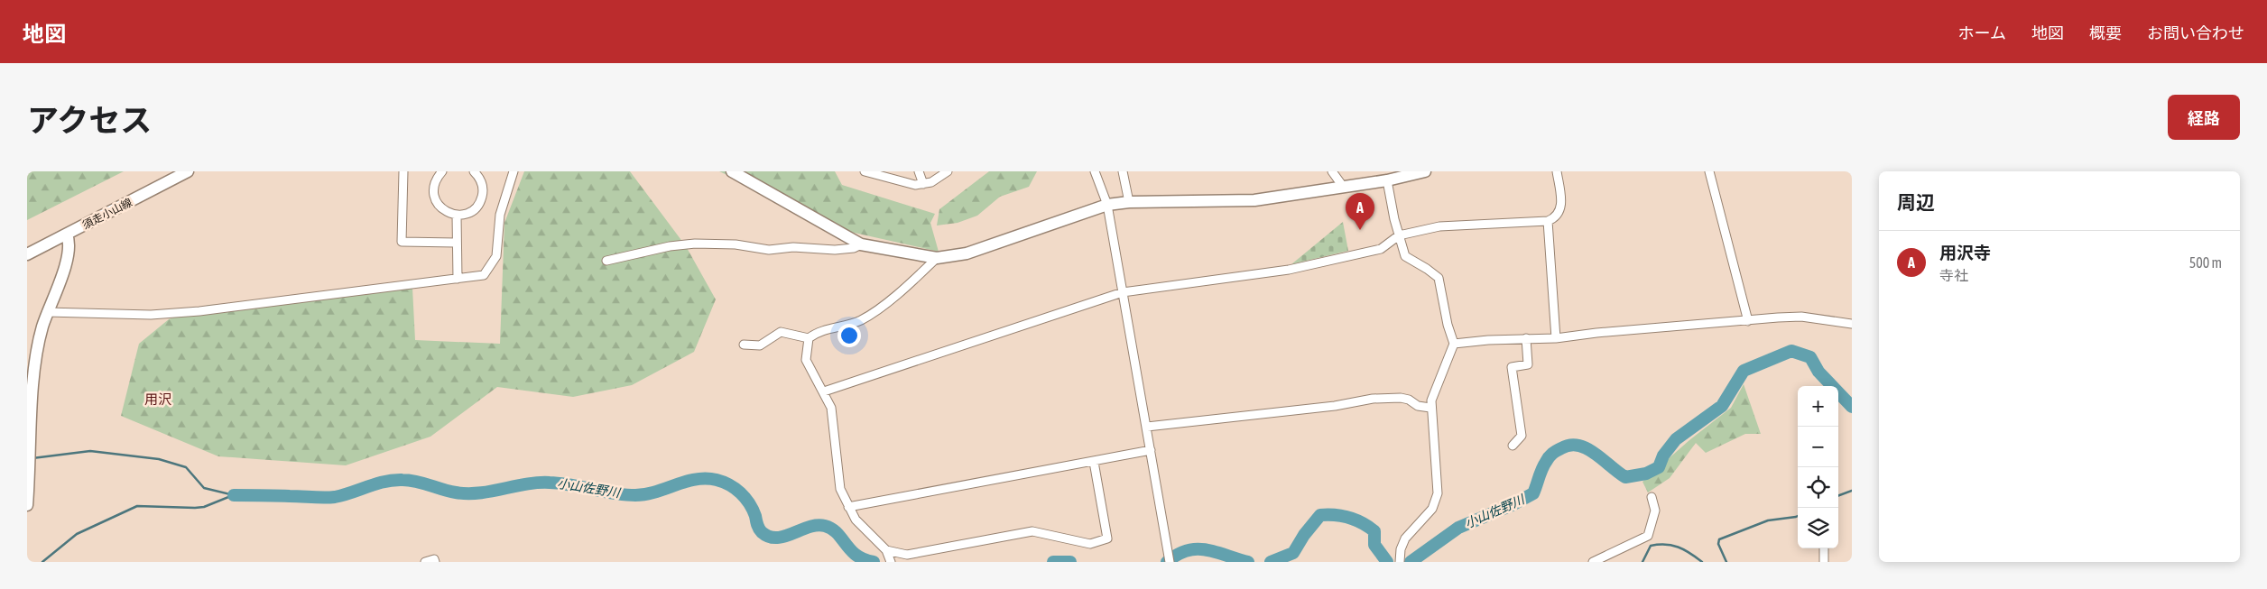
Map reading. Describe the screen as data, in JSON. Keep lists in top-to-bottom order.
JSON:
{
  "streets": {
    "street": ["須走小山線"]
  },
  "districts": ["用沢"],
  "water": ["小山佐野川"],
  "page": {
    "header": "地図",
    "nav": [
      "ホーム",
      "地図",
      "概要",
      "お問い合わせ"
    ],
    "title": "アクセス",
    "buttons": "経路",
    "heading": "周辺",
    "pins": "A",
    "list": [
      {
        "mark": "A",
        "name": "用沢寺",
        "note": "寺社",
        "value": "500 m"
      }
    ],
    "map_buttons": ["+", "−"]
  }
}
